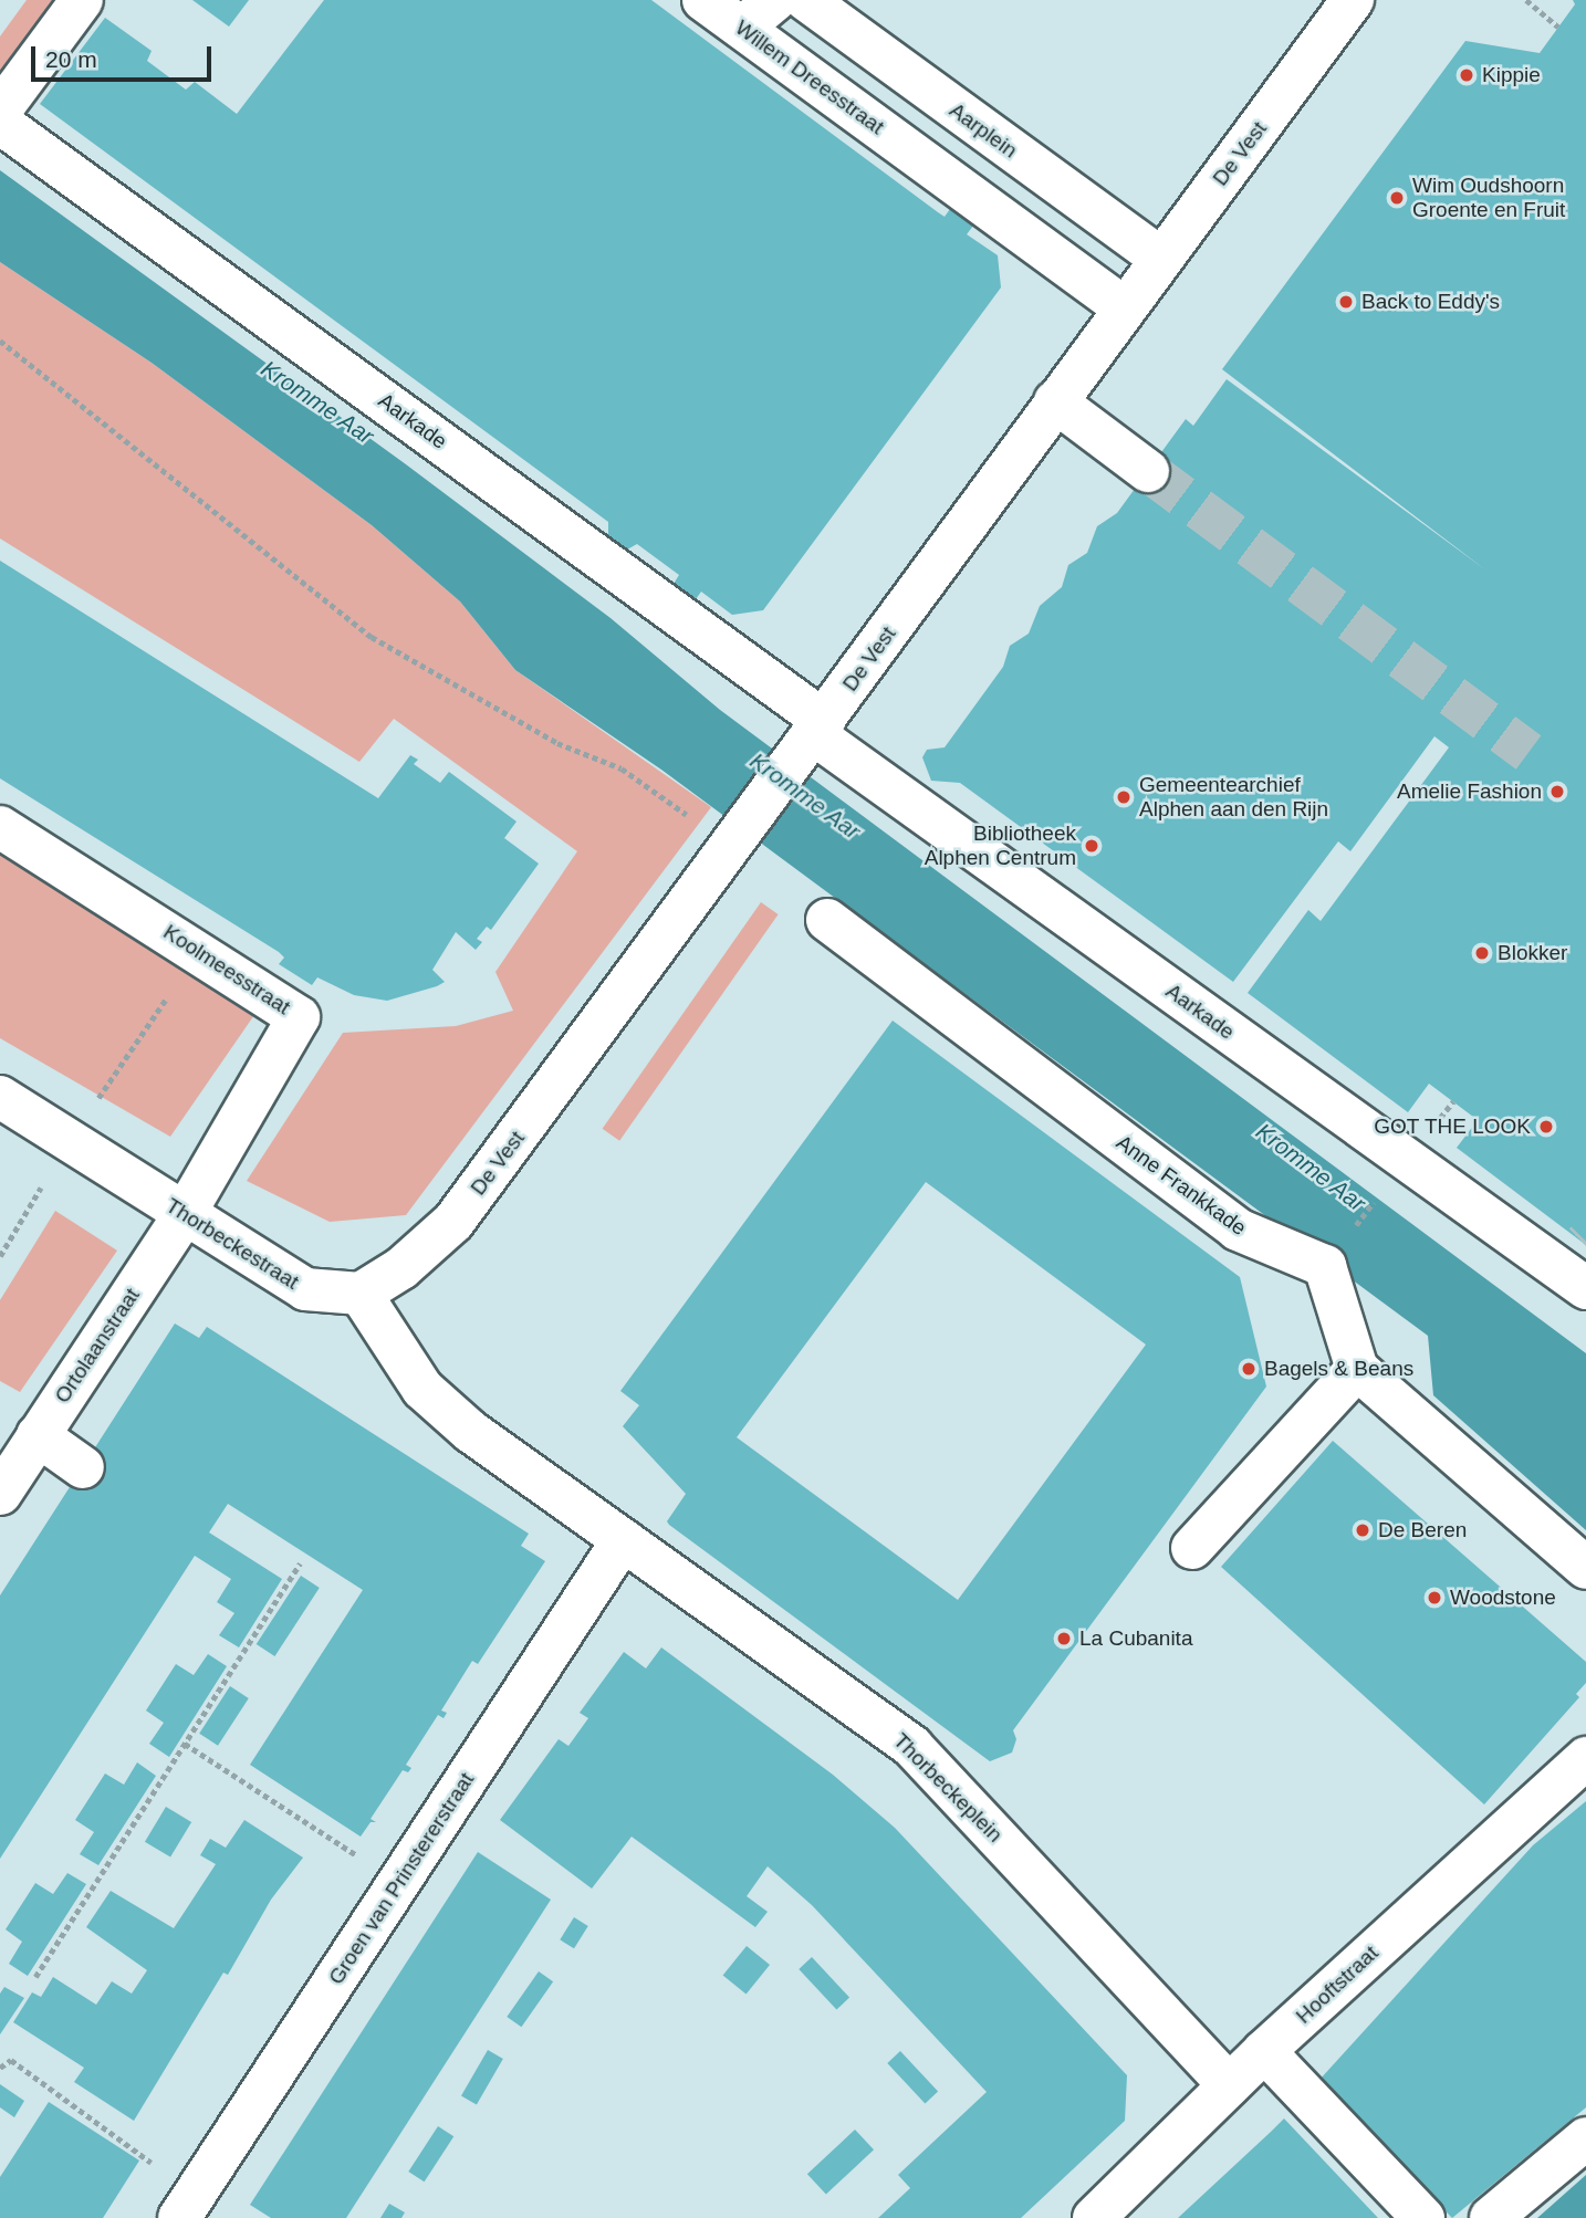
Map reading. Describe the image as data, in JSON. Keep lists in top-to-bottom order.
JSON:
{
  "streets": {
    "street": [
      "Willem Dreesstraat",
      "Aarplein",
      "De Vest",
      "Aarkade",
      "Koolmeesstraat",
      "Anne Frankkade",
      "Thorbeckestraat",
      "Ortolaanstraat",
      "Thorbeckeplein",
      "Groen van Prinstererstraat",
      "Hooftstraat"
    ]
  },
  "crossings": [
    ["Willem Dreesstraat", "De Vest"],
    ["Aarplein", "De Vest"],
    ["De Vest", "Aarkade"],
    ["De Vest", "Thorbeckestraat"],
    ["Koolmeesstraat", "Thorbeckestraat"],
    ["Koolmeesstraat", "Ortolaanstraat"],
    ["Thorbeckestraat", "Ortolaanstraat"],
    ["Thorbeckeplein", "Groen van Prinstererstraat"],
    ["Thorbeckeplein", "Hooftstraat"]
  ],
  "water": ["Kromme Aar"],
  "places": [
    "Kippie",
    "Wim Oudshoorn Groente en Fruit",
    "Back to Eddy's",
    "Amelie Fashion",
    "Gemeentearchief Alphen aan den Rijn",
    "Bibliotheek Alphen Centrum",
    "Blokker",
    "GOT THE LOOK",
    "Bagels & Beans",
    "De Beren",
    "Woodstone",
    "La Cubanita"
  ],
  "scale_bar": "20 m"
}
